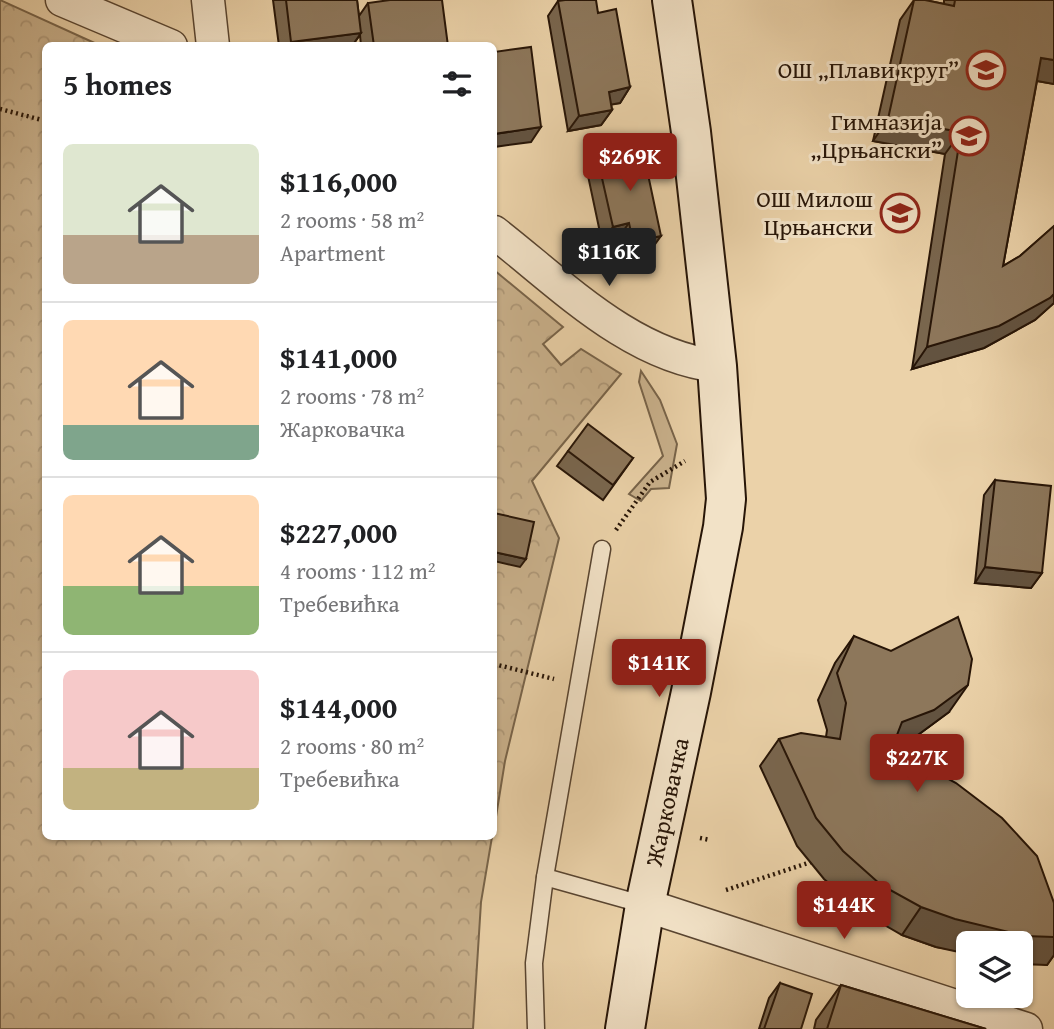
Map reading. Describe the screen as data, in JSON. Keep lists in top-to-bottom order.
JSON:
{
  "streets": {
    "street": ["Жарковачка"]
  },
  "places": {
    "school or university": ["ОШ „Плави круг”", "Гимназија „Црњански”", "ОШ Милош Црњански"]
  },
  "page": {
    "heading": "5 homes",
    "list": [
      {
        "name": "$116,000",
        "note": "2 rooms · 58 m² · Apartment"
      },
      {
        "name": "$141,000",
        "note": "2 rooms · 78 m² · Жарковачка"
      },
      {
        "name": "$227,000",
        "note": "4 rooms · 112 m² · Требевићка"
      },
      {
        "name": "$144,000",
        "note": "2 rooms · 80 m² · Требевићка"
      }
    ],
    "price": [
      "$269K",
      "$116K",
      "$141K",
      "$227K",
      "$144K"
    ]
  }
}
